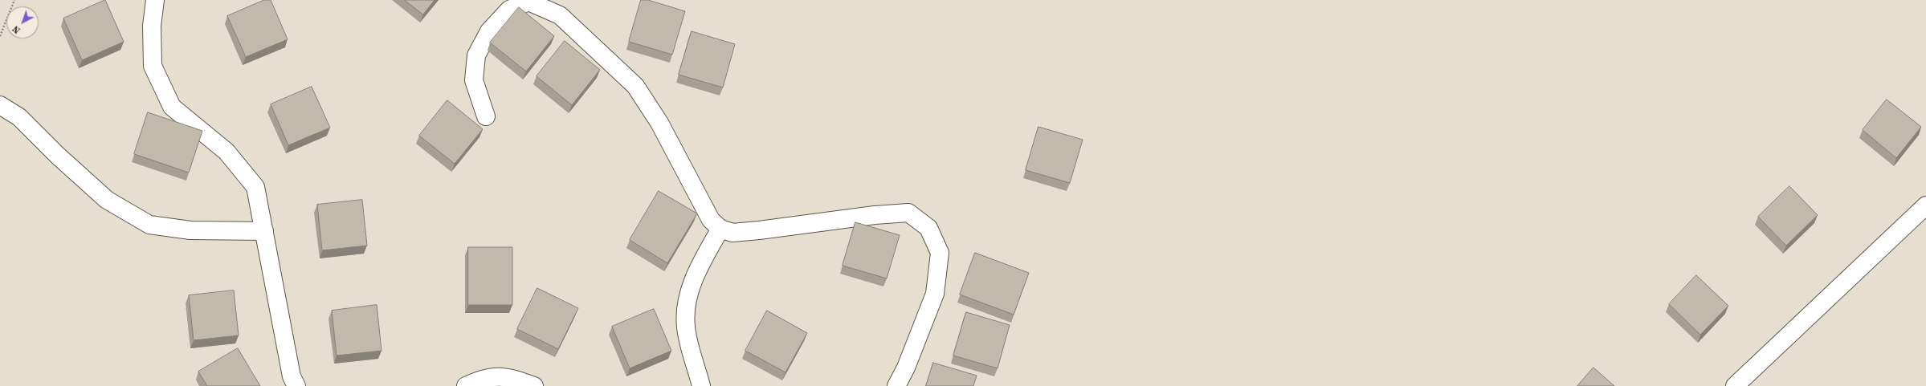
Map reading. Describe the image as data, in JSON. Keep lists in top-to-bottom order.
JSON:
{
  "north": "bottom left"
}
